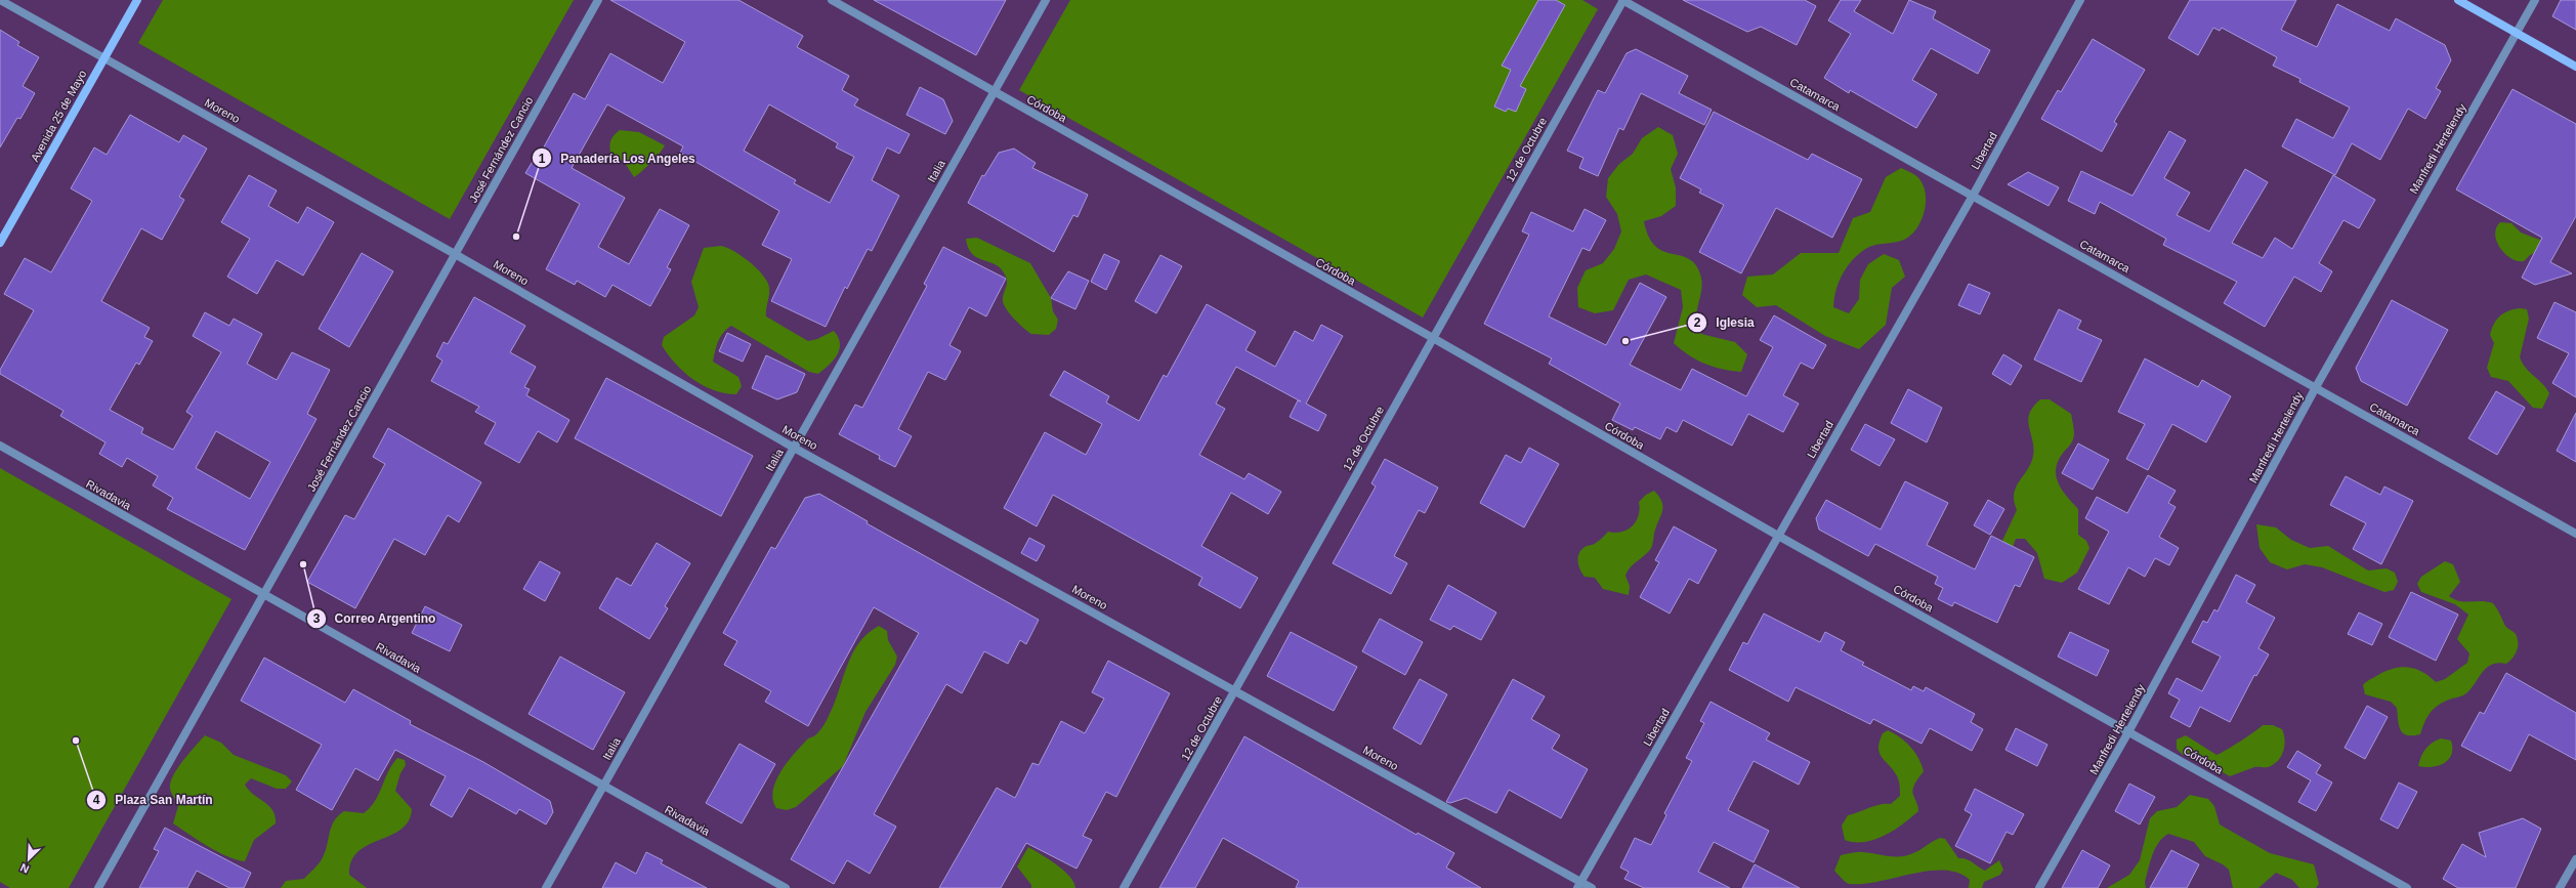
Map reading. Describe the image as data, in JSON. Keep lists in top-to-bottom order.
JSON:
{
  "streets": {
    "main road": ["Avenida 25 de Mayo"],
    "street": [
      "Catamarca",
      "Córdoba",
      "Moreno",
      "Manfredi Hertelendy",
      "José Fernández Cancio",
      "12 de Octubre",
      "Libertad",
      "Italia",
      "Rivadavia"
    ]
  },
  "crossings": [
    ["Catamarca", "Manfredi Hertelendy"],
    ["Catamarca", "12 de Octubre"],
    ["Catamarca", "Libertad"],
    ["Córdoba", "Manfredi Hertelendy"],
    ["Córdoba", "12 de Octubre"],
    ["Córdoba", "Libertad"],
    ["Córdoba", "Italia"],
    ["Moreno", "Avenida 25 de Mayo"],
    ["Moreno", "José Fernández Cancio"],
    ["Moreno", "12 de Octubre"],
    ["Moreno", "Libertad"],
    ["Moreno", "Italia"],
    ["José Fernández Cancio", "Rivadavia"],
    ["Italia", "Rivadavia"]
  ],
  "places": [
    "Panadería Los Angeles",
    "Iglesia",
    "Correo Argentino",
    "Plaza San Martín"
  ],
  "north": "bottom left"
}
